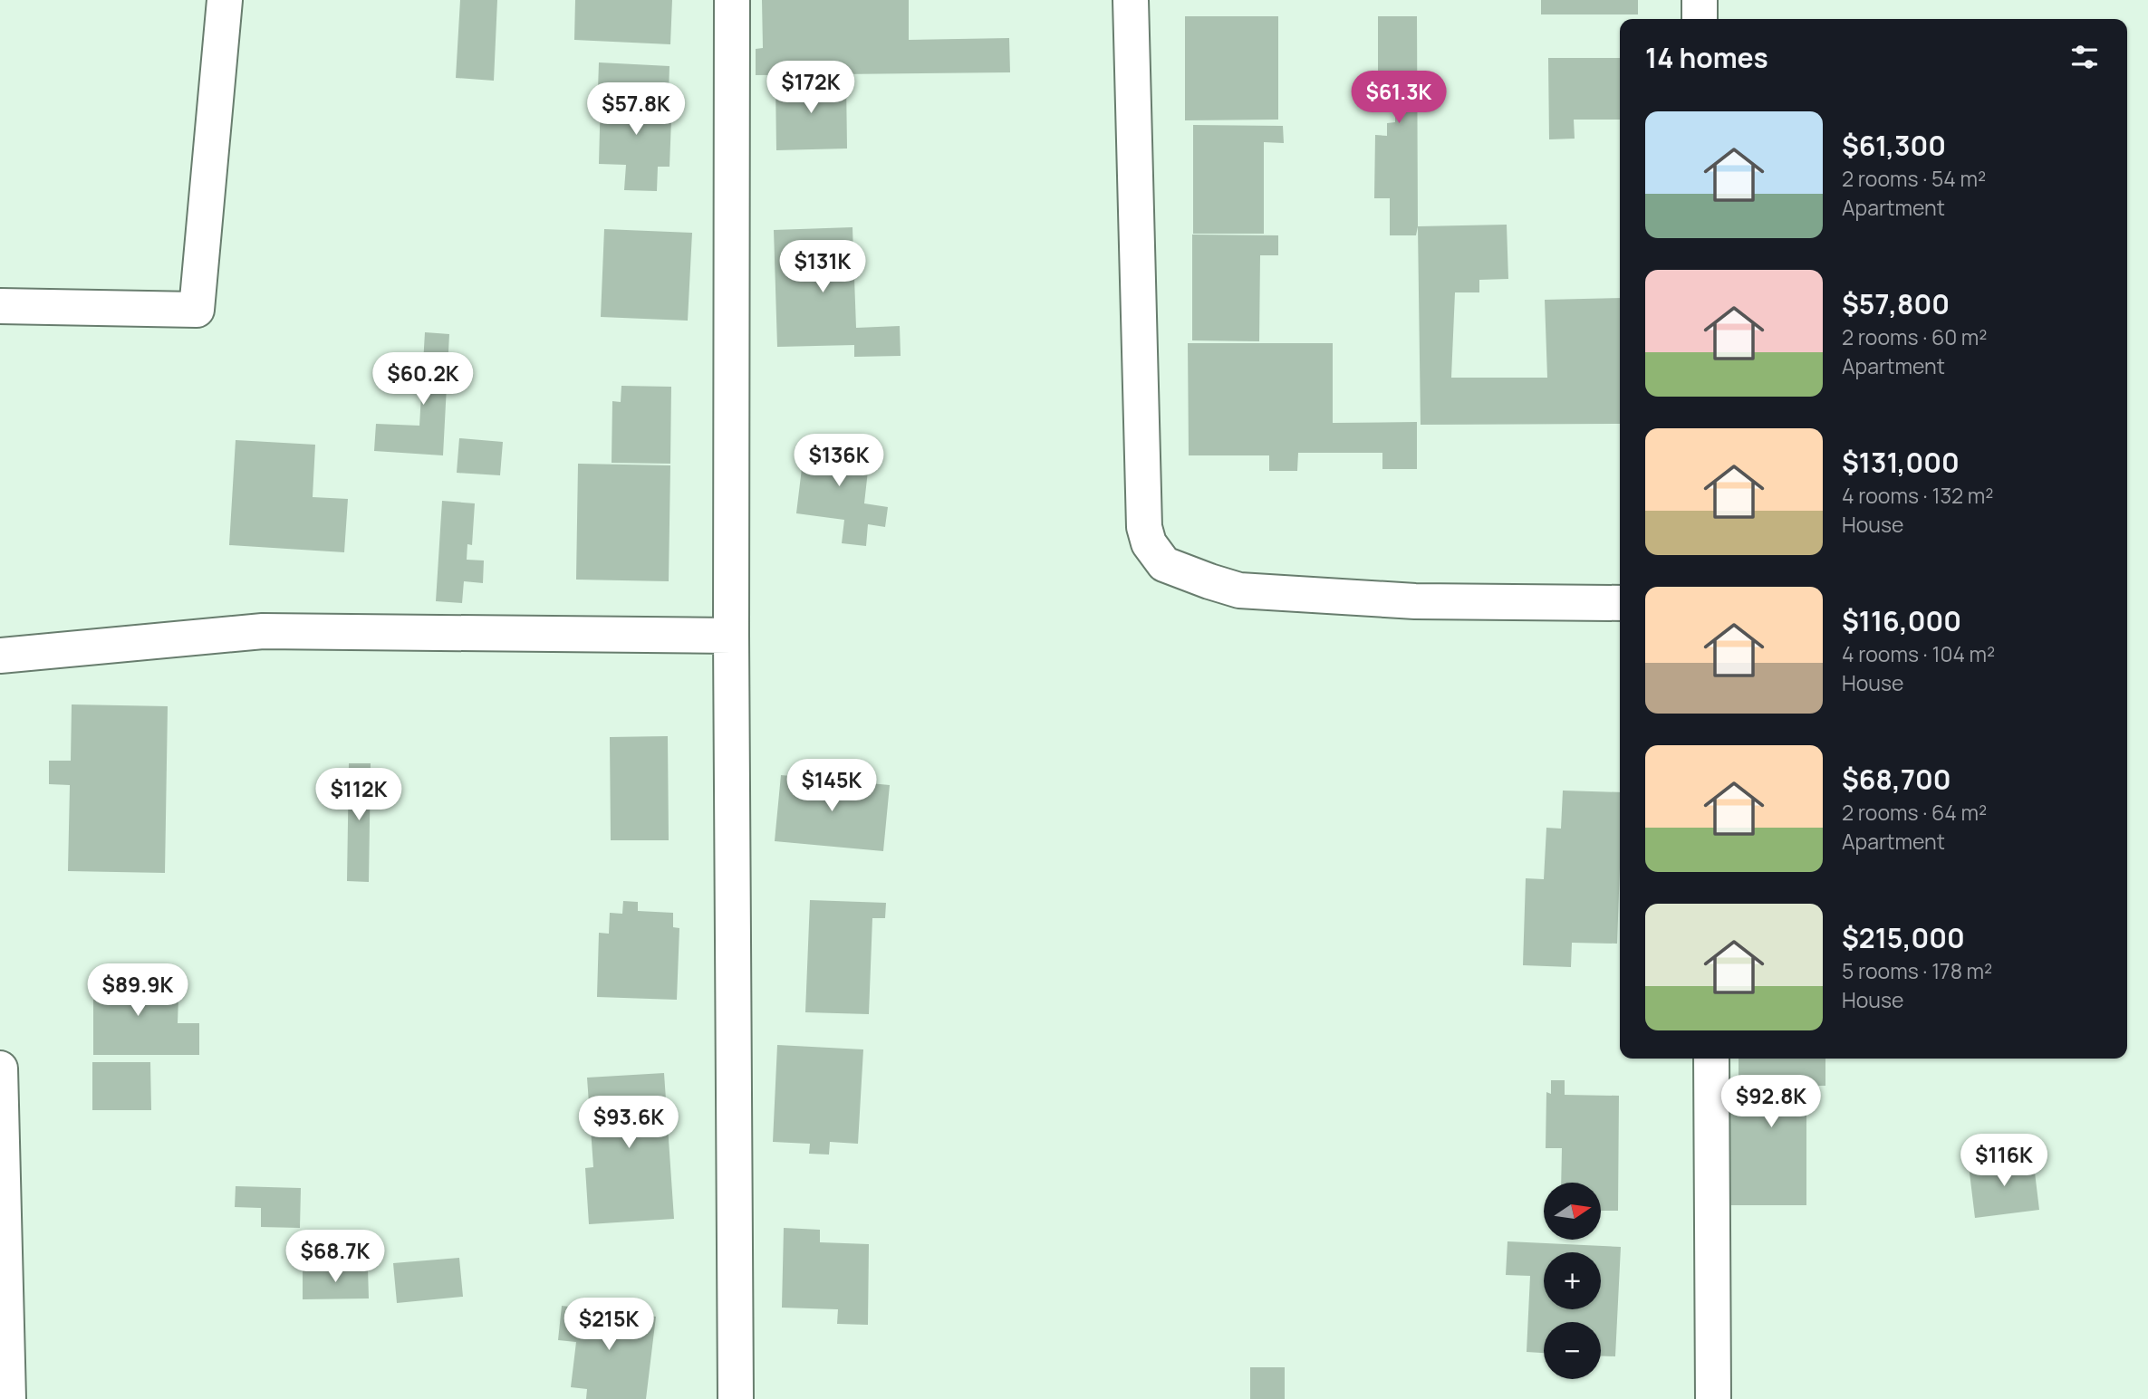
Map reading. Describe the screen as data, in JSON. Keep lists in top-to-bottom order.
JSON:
{
  "north": "right",
  "page": {
    "heading": "14 homes",
    "price": [
      "$172K",
      "$61.3K",
      "$57.8K",
      "$131K",
      "$60.2K",
      "$136K",
      "$145K",
      "$112K",
      "$89.9K",
      "$92.8K",
      "$93.6K",
      "$116K",
      "$68.7K",
      "$215K"
    ],
    "list": [
      {
        "name": "$61,300",
        "note": "2 rooms · 54 m² · Apartment"
      },
      {
        "name": "$57,800",
        "note": "2 rooms · 60 m² · Apartment"
      },
      {
        "name": "$131,000",
        "note": "4 rooms · 132 m² · House"
      },
      {
        "name": "$116,000",
        "note": "4 rooms · 104 m² · House"
      },
      {
        "name": "$68,700",
        "note": "2 rooms · 64 m² · Apartment"
      },
      {
        "name": "$215,000",
        "note": "5 rooms · 178 m² · House"
      }
    ],
    "map_buttons": ["+", "−"]
  }
}
